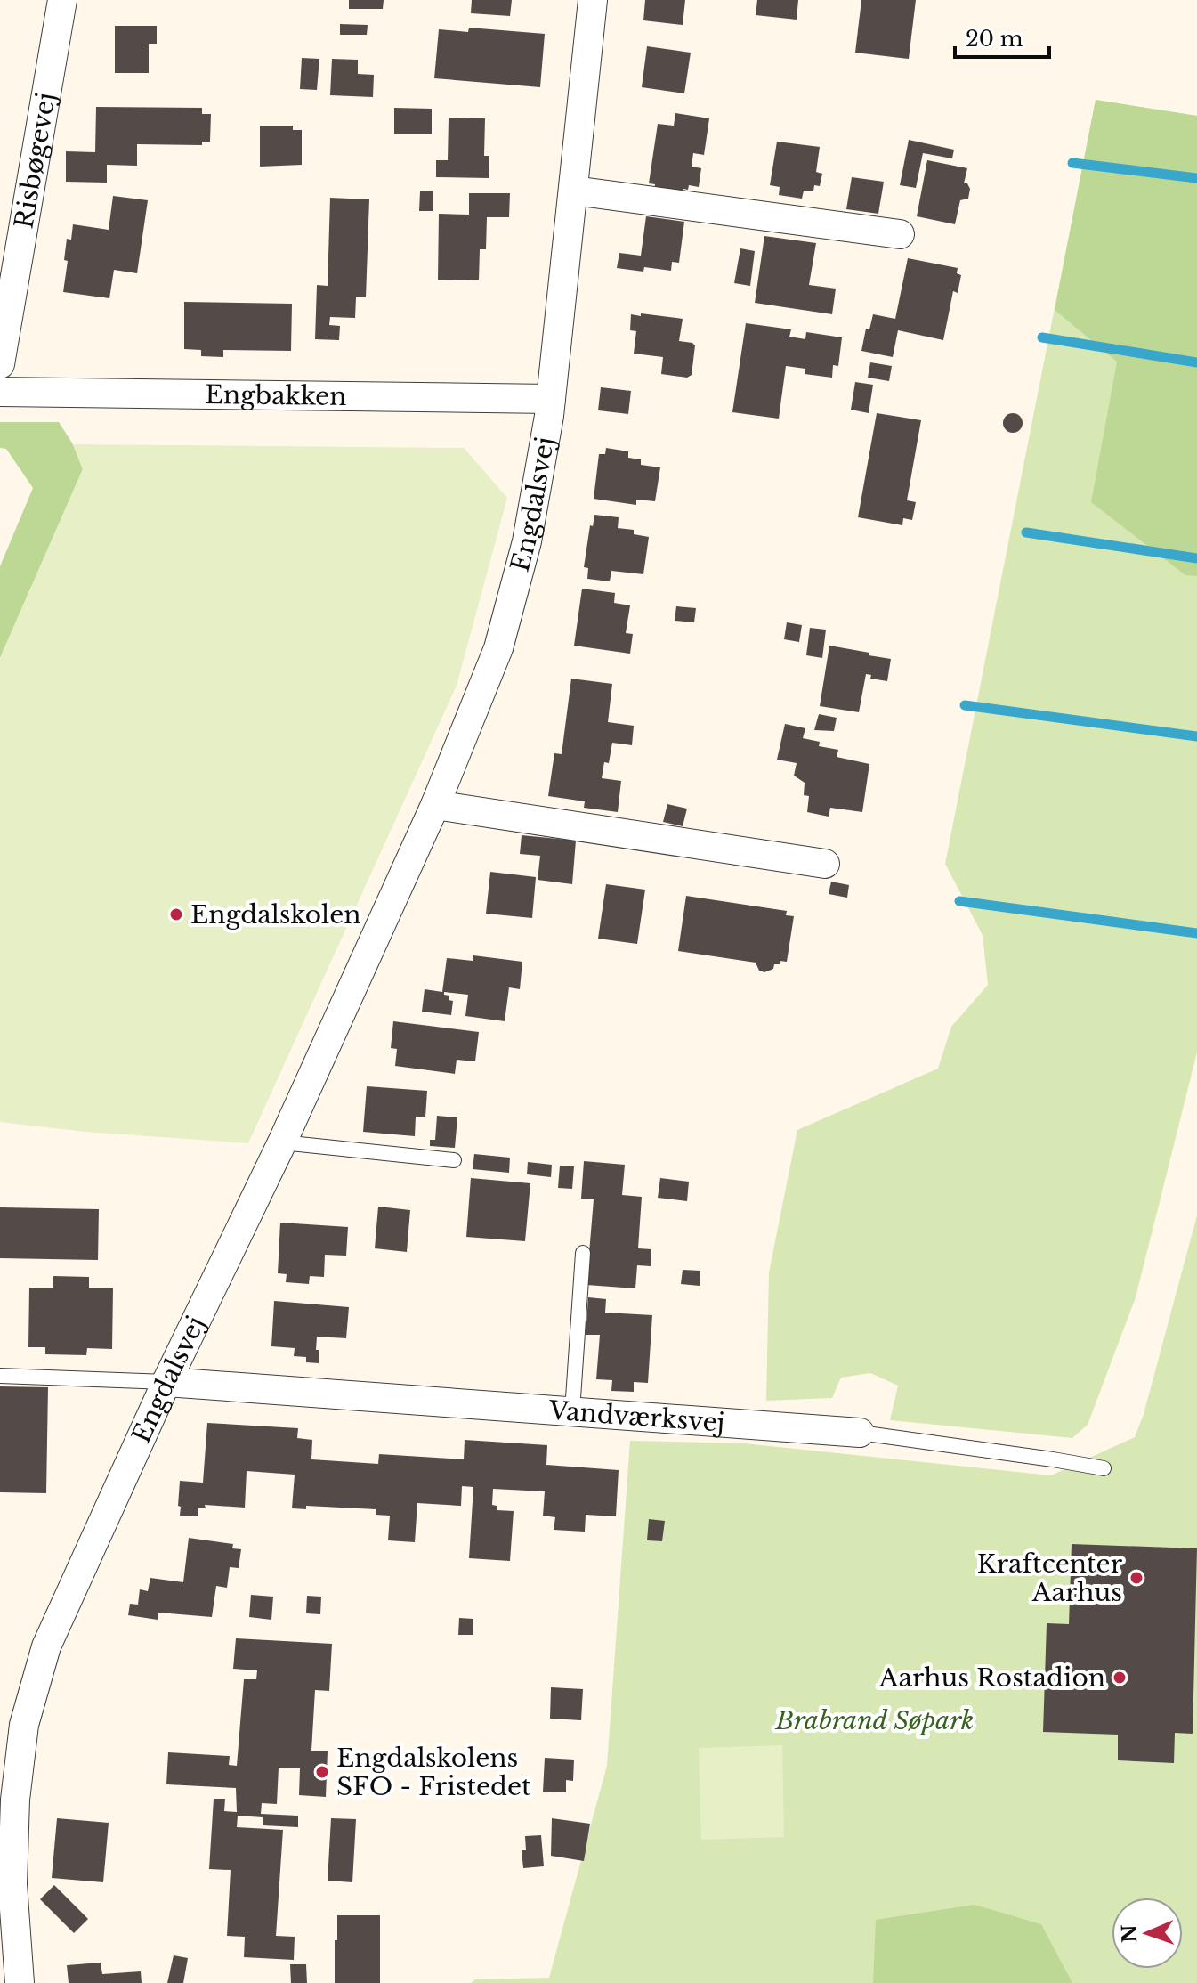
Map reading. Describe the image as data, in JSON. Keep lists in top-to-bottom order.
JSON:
{
  "streets": {
    "street": [
      "Risbøgevej",
      "Engbakken",
      "Engdalsvej",
      "Vandværksvej"
    ]
  },
  "crossings": [
    ["Engbakken", "Engdalsvej"],
    ["Engdalsvej", "Vandværksvej"]
  ],
  "parks": ["Brabrand Søpark"],
  "places": [
    "Engdalskolen",
    "Kraftcenter Aarhus",
    "Aarhus Rostadion",
    "Engdalskolens SFO - Fristedet"
  ],
  "scale_bar": "20 m",
  "north": "left"
}
